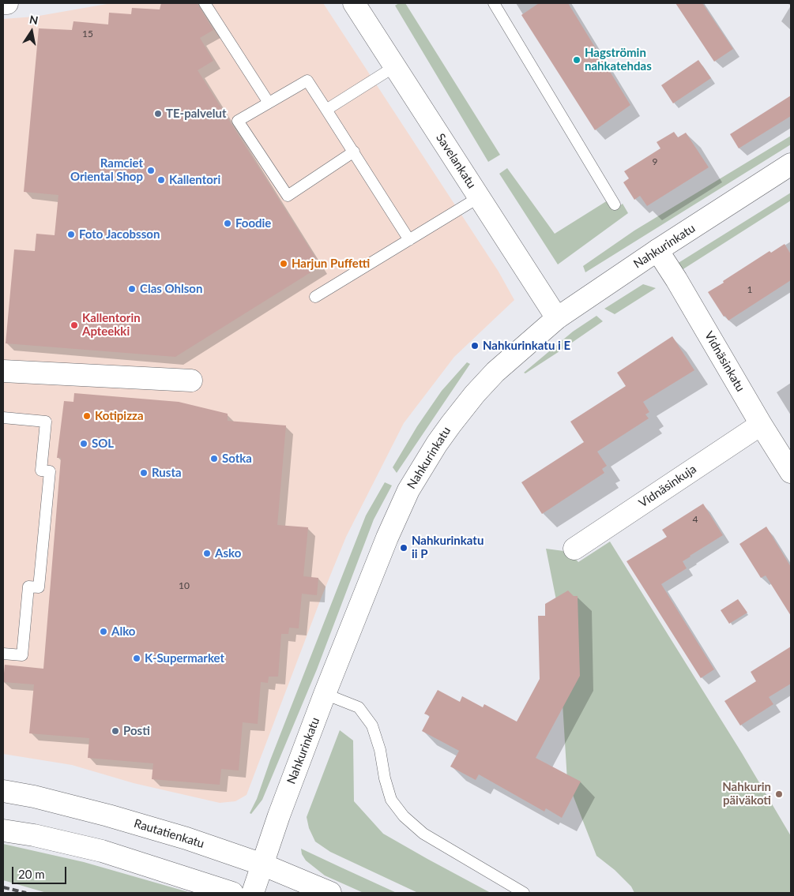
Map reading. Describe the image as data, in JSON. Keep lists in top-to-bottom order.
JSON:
{
  "streets": {
    "main road": [
      "Savelankatu",
      "Nahkurinkatu",
      "Vidnäsinkatu",
      "Vidnäsinkuja",
      "Rautatienkatu"
    ]
  },
  "crossings": [
    ["Savelankatu", "Nahkurinkatu"],
    ["Nahkurinkatu", "Vidnäsinkatu"],
    ["Nahkurinkatu", "Rautatienkatu"],
    ["Vidnäsinkatu", "Vidnäsinkuja"]
  ],
  "places": [
    "Hagströmin nahkatehdas",
    "TE-palvelut",
    "Ramciet Oriental Shop",
    "Kallentori",
    "Foodie",
    "Foto Jacobsson",
    "Harjun Puffetti",
    "Clas Ohlson",
    "Kallentorin Apteekki",
    "Nahkurinkatu i E",
    "Kotipizza",
    "SOL",
    "Sotka",
    "Rusta",
    "Nahkurinkatu ii P",
    "Asko",
    "Alko",
    "K-Supermarket",
    "Posti",
    "Nahkurin päiväkoti"
  ],
  "house_numbers": [
    "15",
    "9",
    "1",
    "4",
    "10"
  ],
  "scale_bar": "20 m",
  "north": "top"
}
